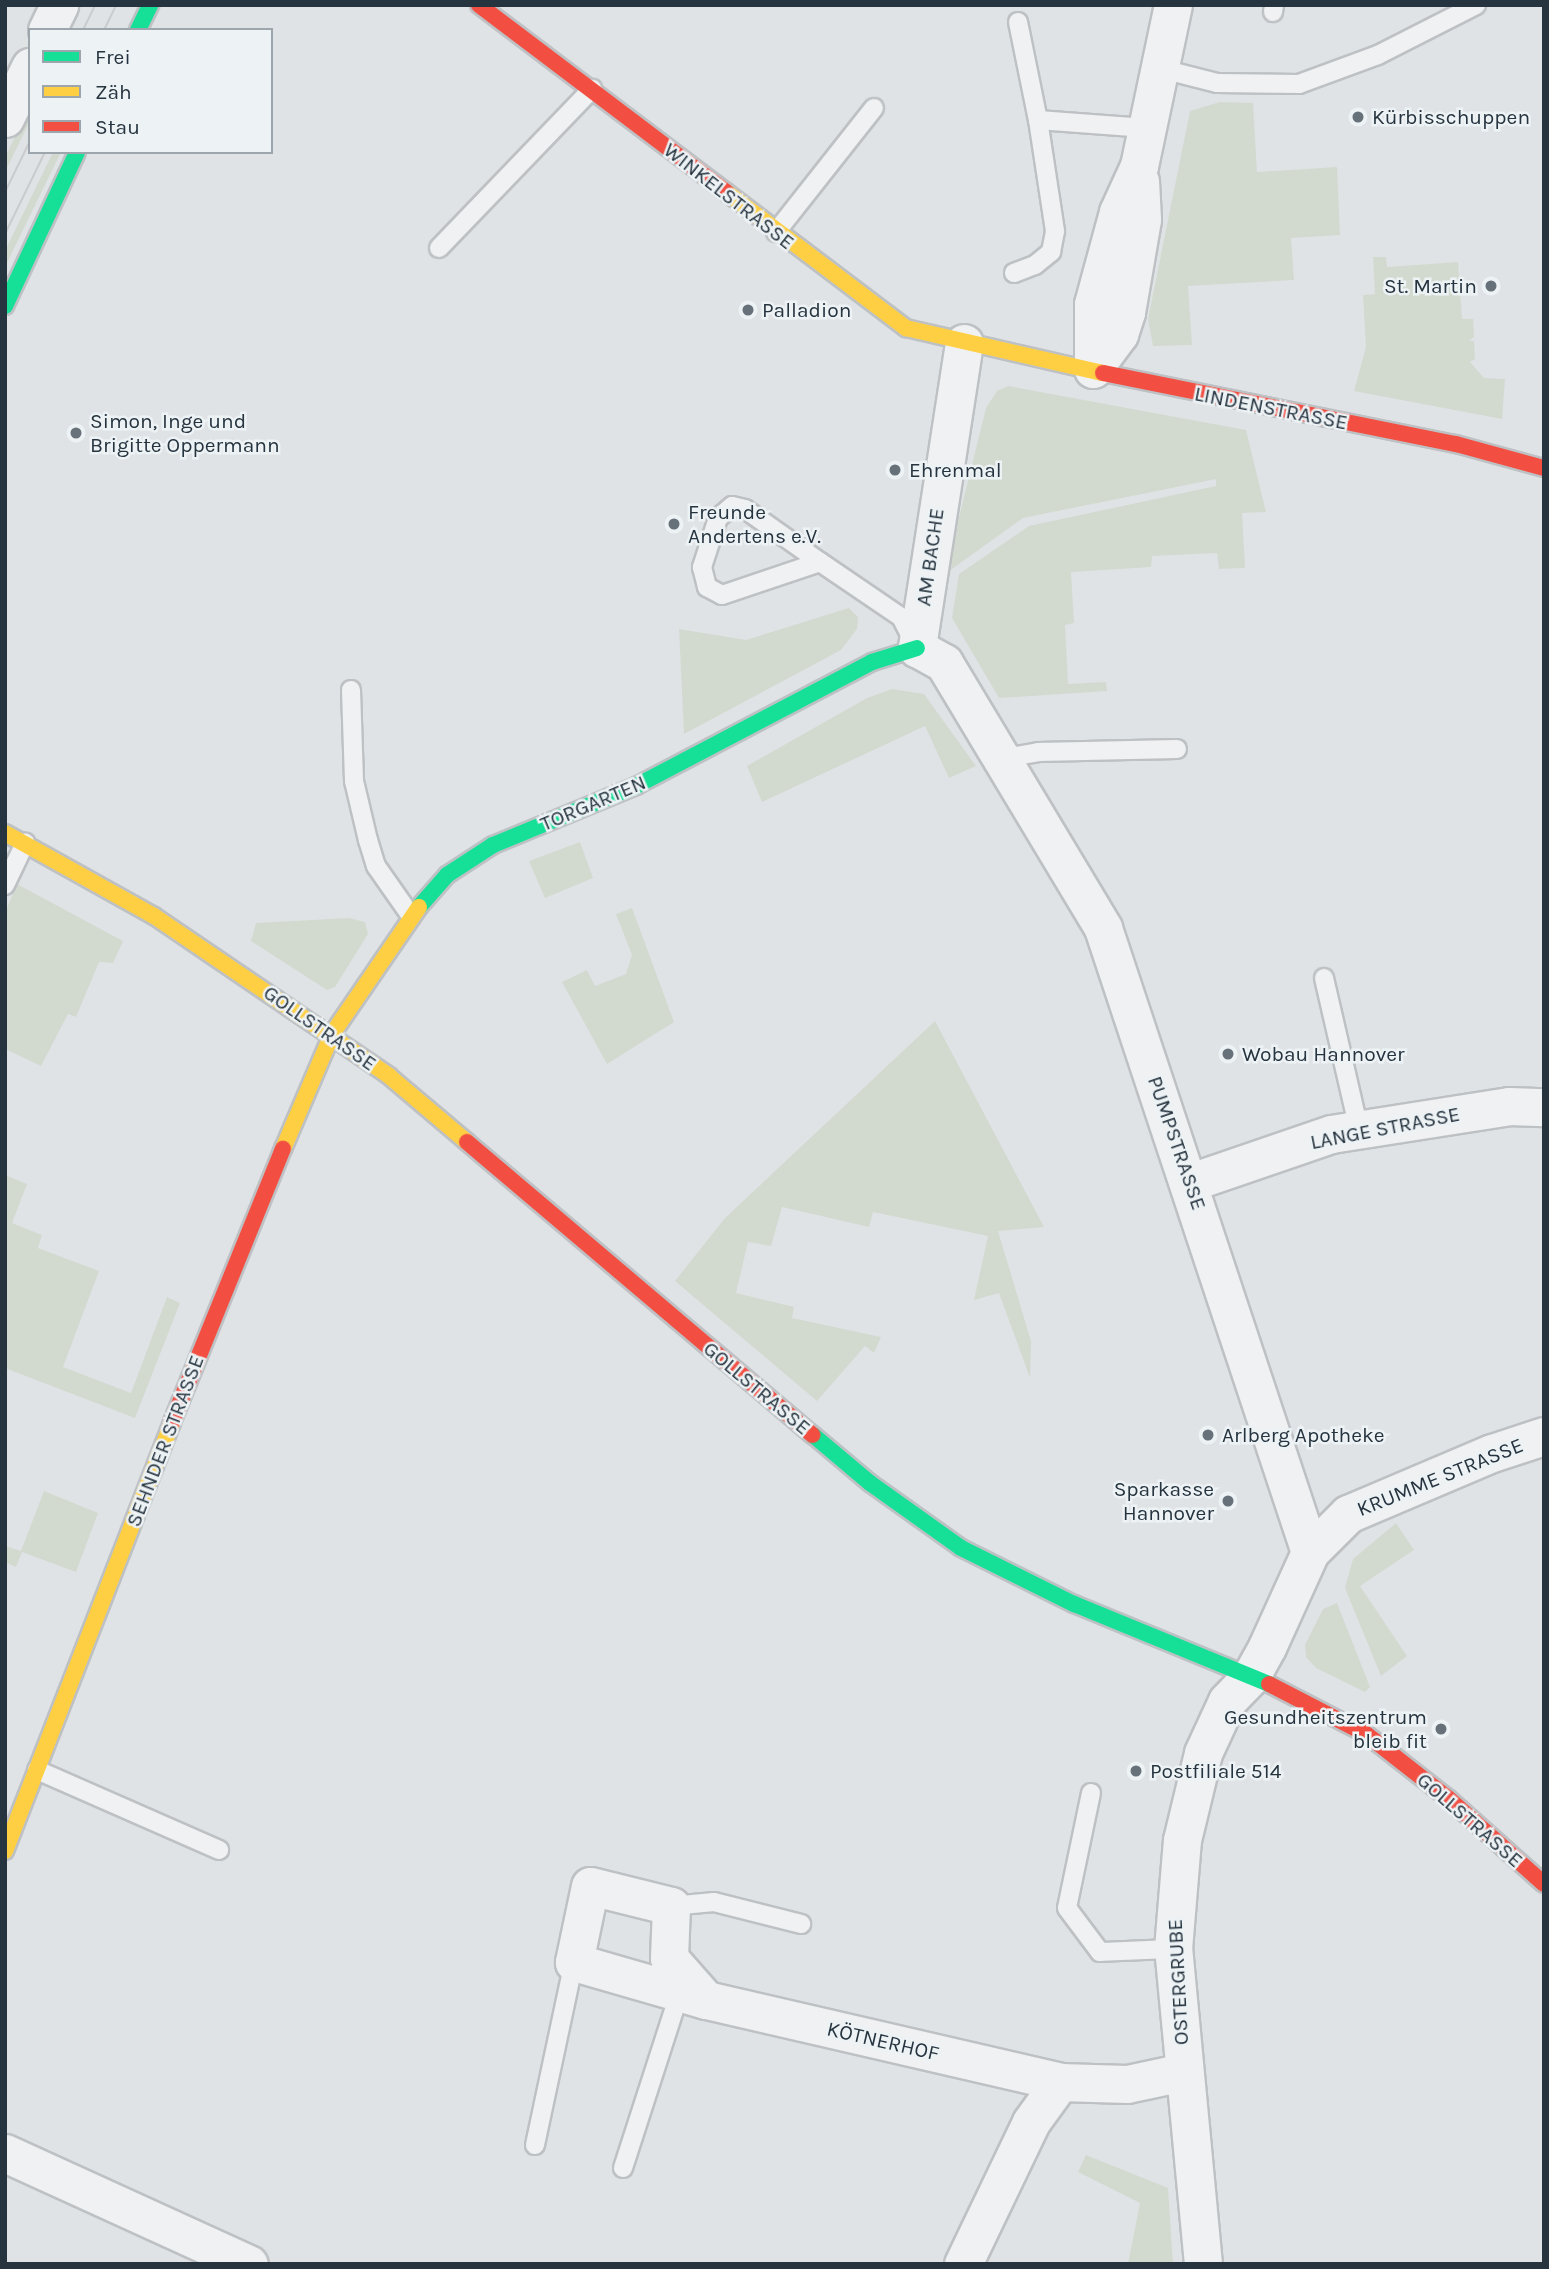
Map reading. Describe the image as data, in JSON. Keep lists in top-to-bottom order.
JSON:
{
  "streets": {
    "street": [
      "WINKELSTRASSE",
      "LINDENSTRASSE",
      "AM BACHE",
      "TORGARTEN",
      "GOLLSTRASSE",
      "LANGE STRASSE",
      "PUMPSTRASSE",
      "SEHNDER STRASSE",
      "KRUMME STRASSE",
      "OSTERGRUBE",
      "KÖTNERHOF"
    ]
  },
  "crossings": [
    ["WINKELSTRASSE", "LINDENSTRASSE"],
    ["WINKELSTRASSE", "AM BACHE"],
    ["LINDENSTRASSE", "AM BACHE"],
    ["AM BACHE", "TORGARTEN"],
    ["AM BACHE", "PUMPSTRASSE"],
    ["TORGARTEN", "GOLLSTRASSE"],
    ["TORGARTEN", "PUMPSTRASSE"],
    ["TORGARTEN", "SEHNDER STRASSE"],
    ["GOLLSTRASSE", "SEHNDER STRASSE"],
    ["GOLLSTRASSE", "OSTERGRUBE"],
    ["LANGE STRASSE", "PUMPSTRASSE"],
    ["PUMPSTRASSE", "KRUMME STRASSE"],
    ["OSTERGRUBE", "KÖTNERHOF"]
  ],
  "places": [
    "Kürbisschuppen",
    "St. Martin",
    "Palladion",
    "Simon, Inge und Brigitte Oppermann",
    "Ehrenmal",
    "Freunde Andertens e.V.",
    "Wobau Hannover",
    "Arlberg Apotheke",
    "Sparkasse Hannover",
    "Gesundheitszentrum bleib fit",
    "Postfiliale 514"
  ],
  "legend": ["Frei", "Zäh", "Stau"]
}
